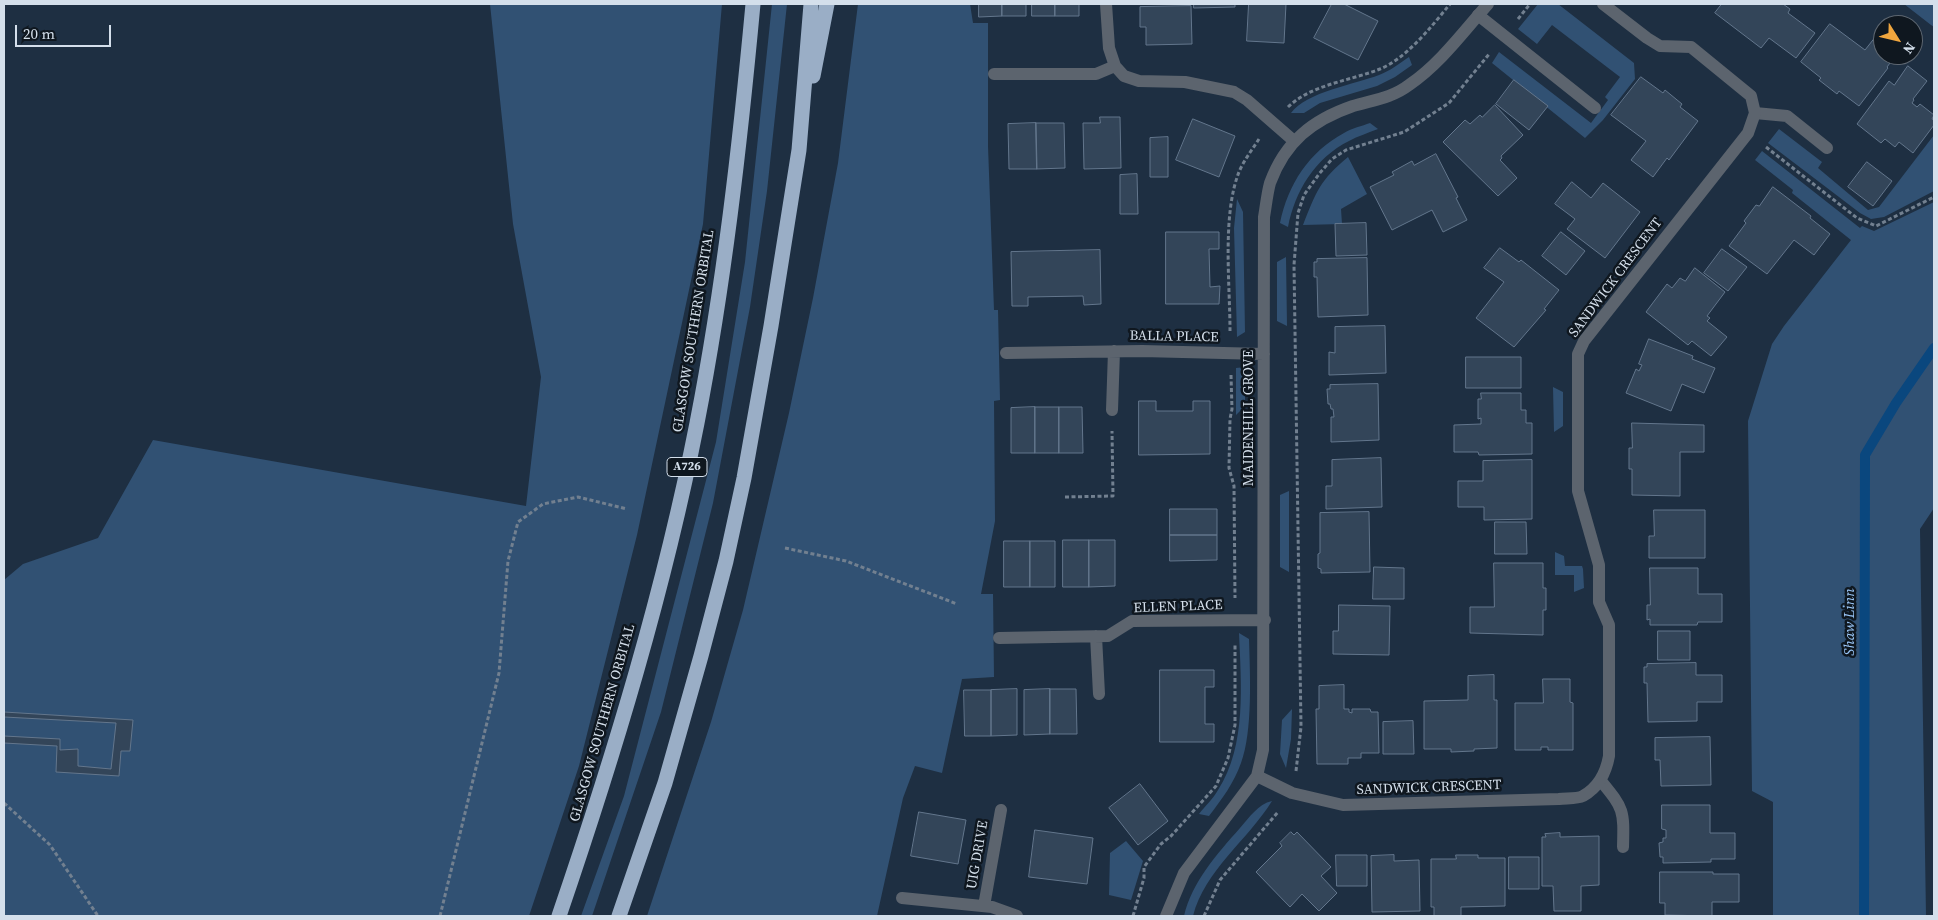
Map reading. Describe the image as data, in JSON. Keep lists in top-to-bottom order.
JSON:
{
  "streets": {
    "highway": ["GLASGOW SOUTHERN ORBITAL", "A726"],
    "street": [
      "SANDWICK CRESCENT",
      "BALLA PLACE",
      "MAIDENHILL GROVE",
      "ELLEN PLACE",
      "UIG DRIVE"
    ]
  },
  "crossings": [
    ["SANDWICK CRESCENT", "MAIDENHILL GROVE"],
    ["BALLA PLACE", "MAIDENHILL GROVE"],
    ["MAIDENHILL GROVE", "ELLEN PLACE"]
  ],
  "water": ["Shaw Linn"],
  "scale_bar": "20 m",
  "north": "bottom right"
}
